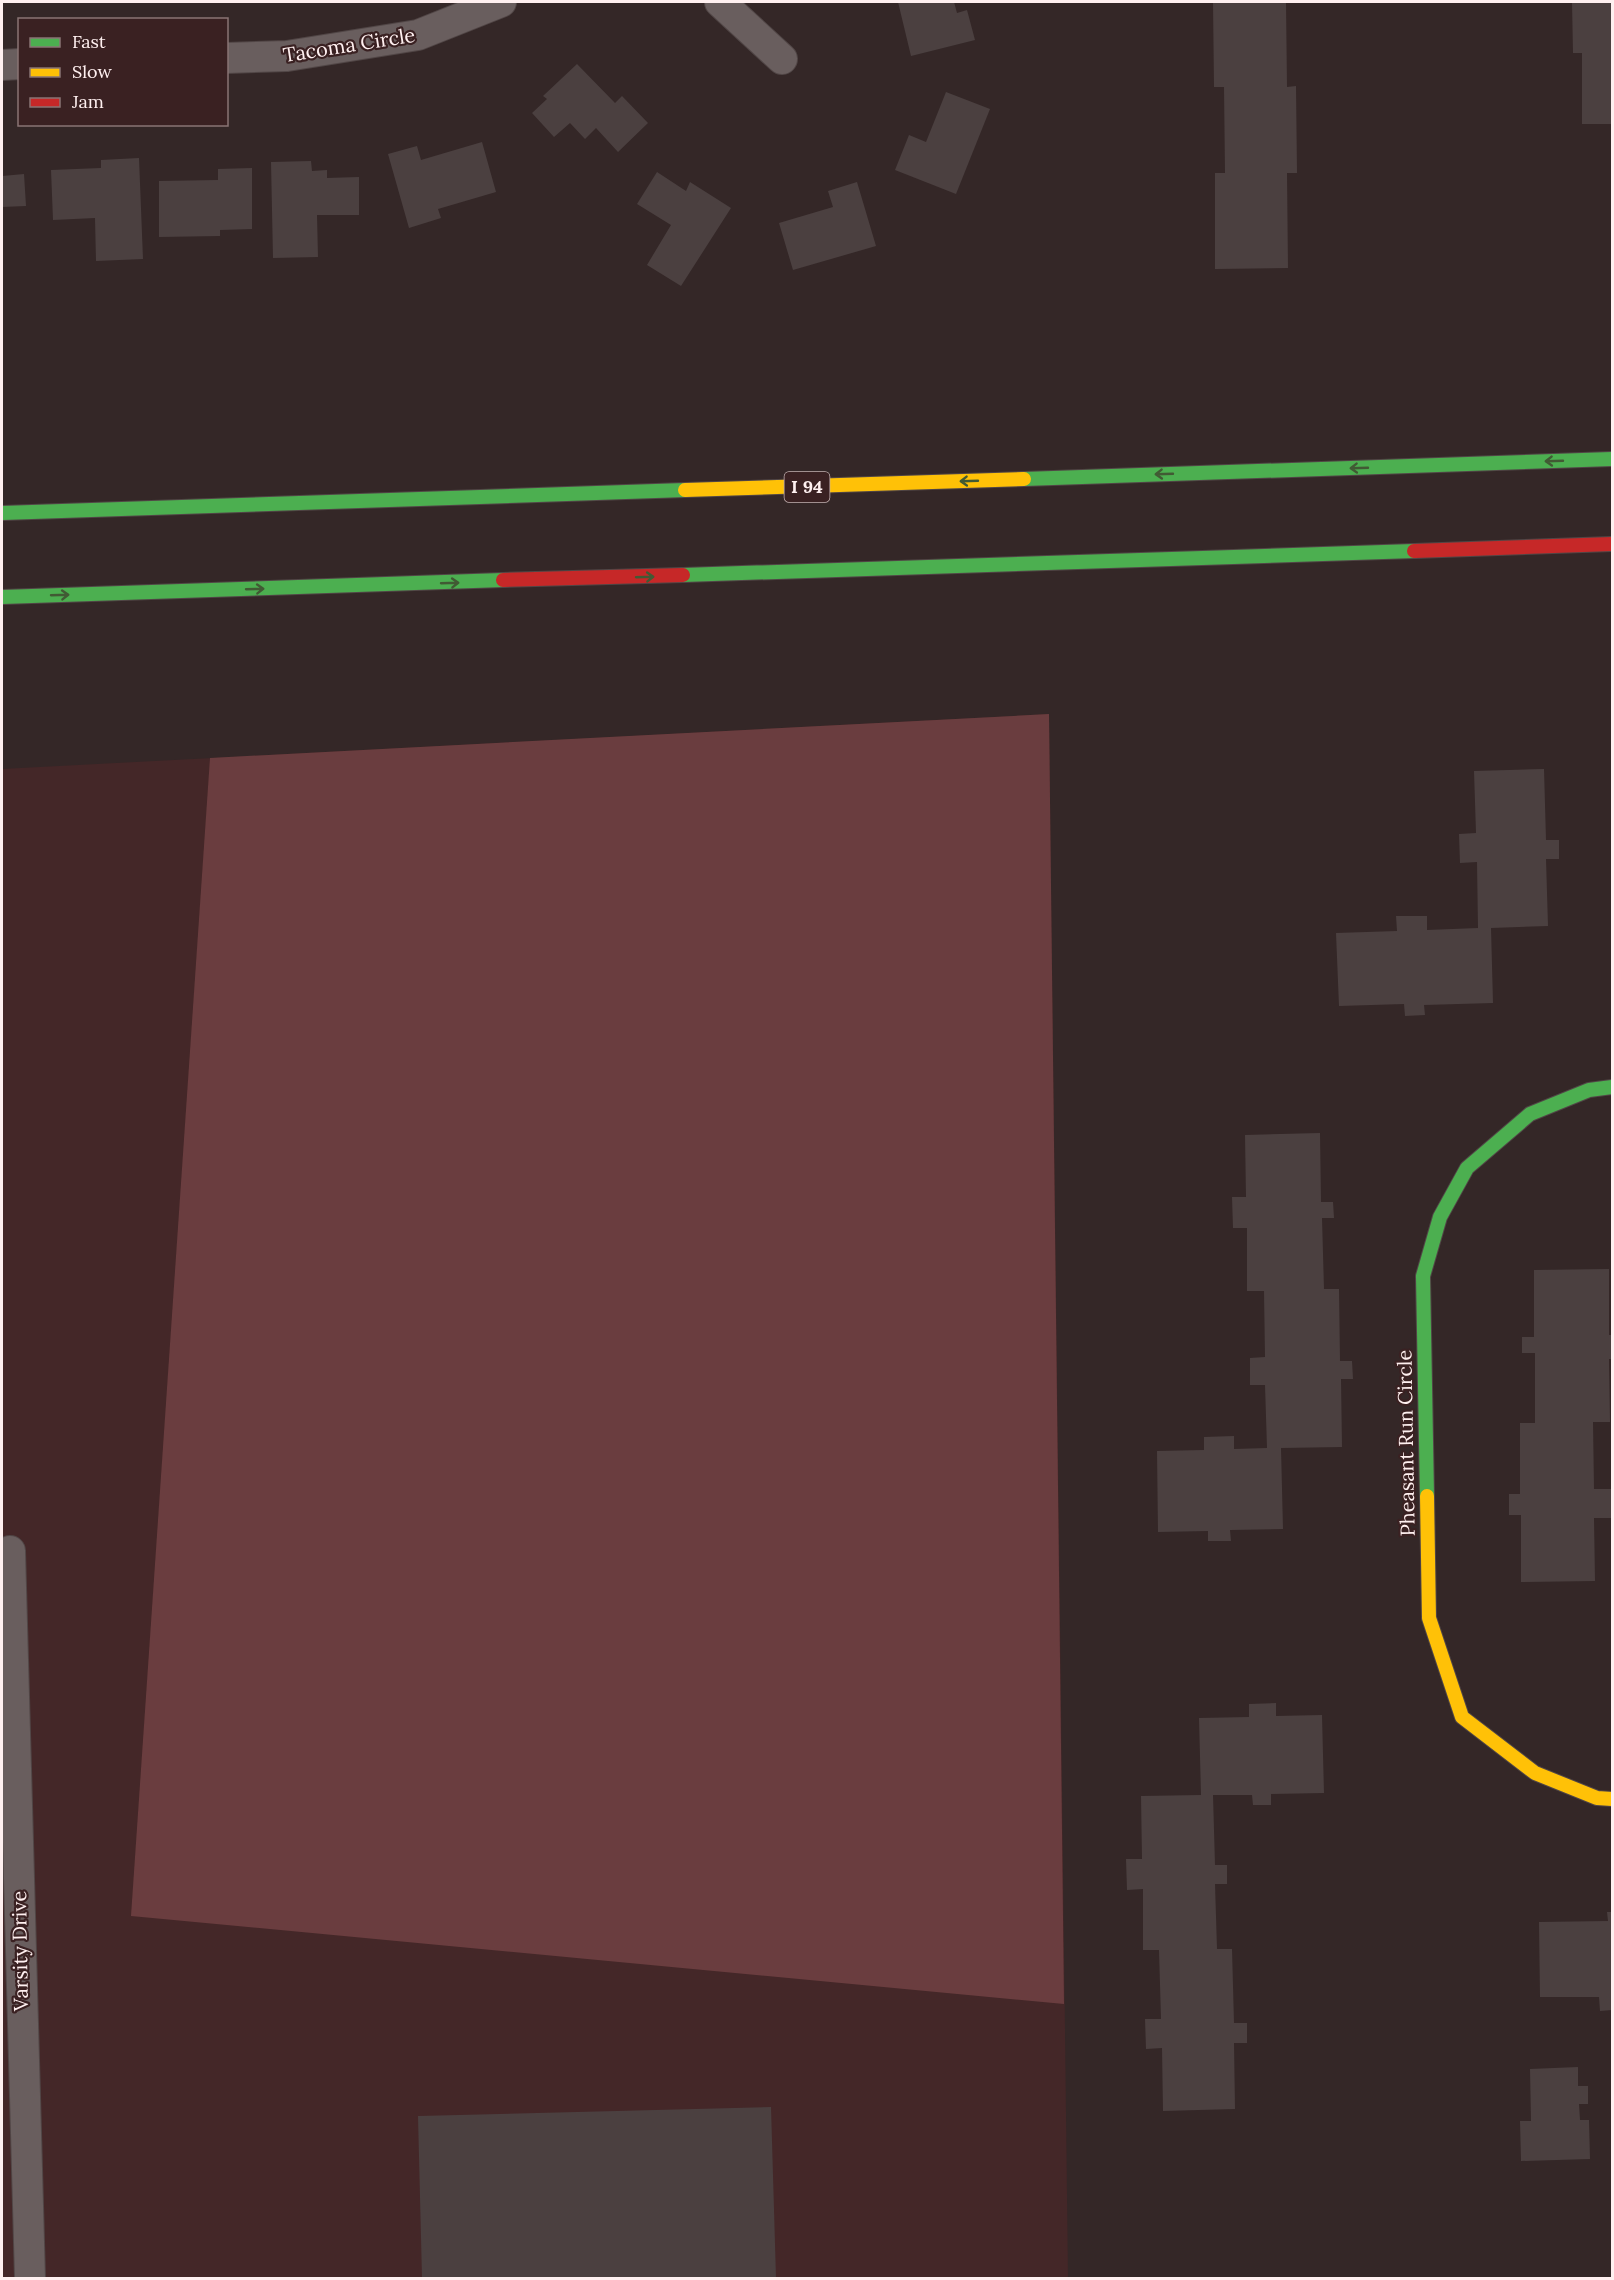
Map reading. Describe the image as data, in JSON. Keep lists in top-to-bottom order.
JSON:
{
  "streets": {
    "main road": ["I 94", "Pheasant Run Circle"],
    "street": ["Tacoma Circle", "Varsity Drive"]
  },
  "legend": ["Fast", "Slow", "Jam"]
}
